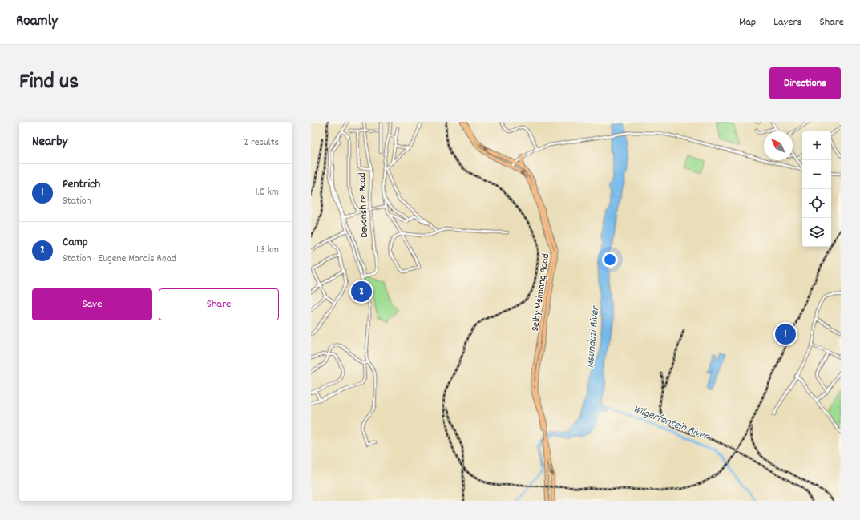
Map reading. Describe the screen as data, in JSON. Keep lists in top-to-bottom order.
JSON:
{
  "streets": {
    "main road": ["Selby Msimang Road"],
    "street": ["Devonshire Road"]
  },
  "water": ["Msunduzi River", "Wilgerfontein River"],
  "north": "top left",
  "page": {
    "header": "Roamly",
    "nav": ["Map", "Layers", "Share"],
    "title": "Find us",
    "buttons": [
      "Directions",
      ["Save", "Share"]
    ],
    "heading": ["Nearby", "2 results"],
    "map_buttons": ["+", "−"],
    "list": [
      {
        "mark": "1",
        "name": "Pentrich",
        "note": "Station",
        "value": "1.0 km"
      },
      {
        "mark": "2",
        "name": "Camp",
        "note": "Station · Eugene Marais Road",
        "value": "1.3 km"
      }
    ],
    "pins": ["2", "1"]
  }
}
